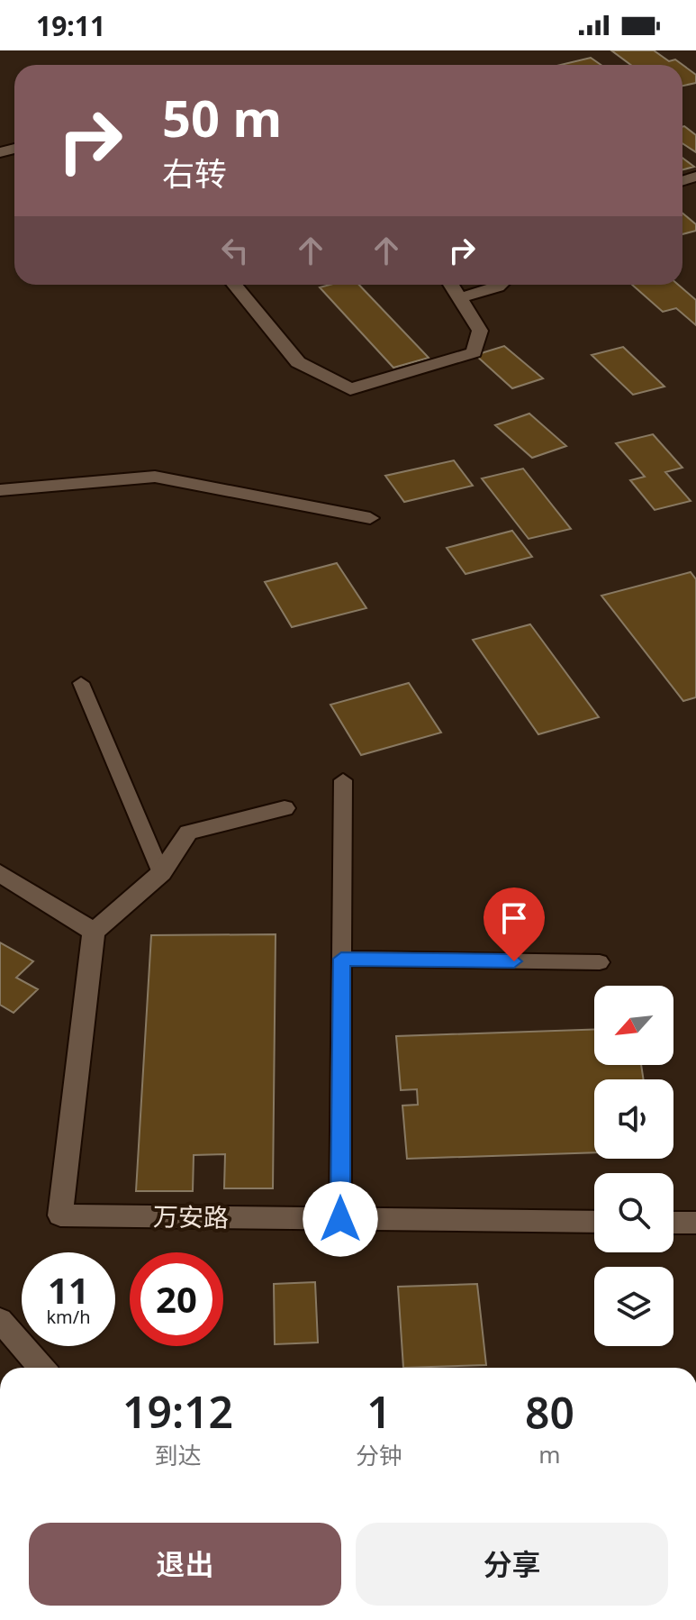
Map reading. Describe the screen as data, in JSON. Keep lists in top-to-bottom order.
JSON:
{
  "streets": {
    "street": ["万安路"]
  },
  "north": "bottom left",
  "page": {
    "status": "19:11",
    "turn": ["50 m", "右转"],
    "speed": "11 km/h",
    "limit": "20",
    "eta": [
      "19:12",
      "到达",
      "1",
      "分钟",
      "80",
      "m"
    ],
    "buttons": ["退出", "分享"]
  }
}
